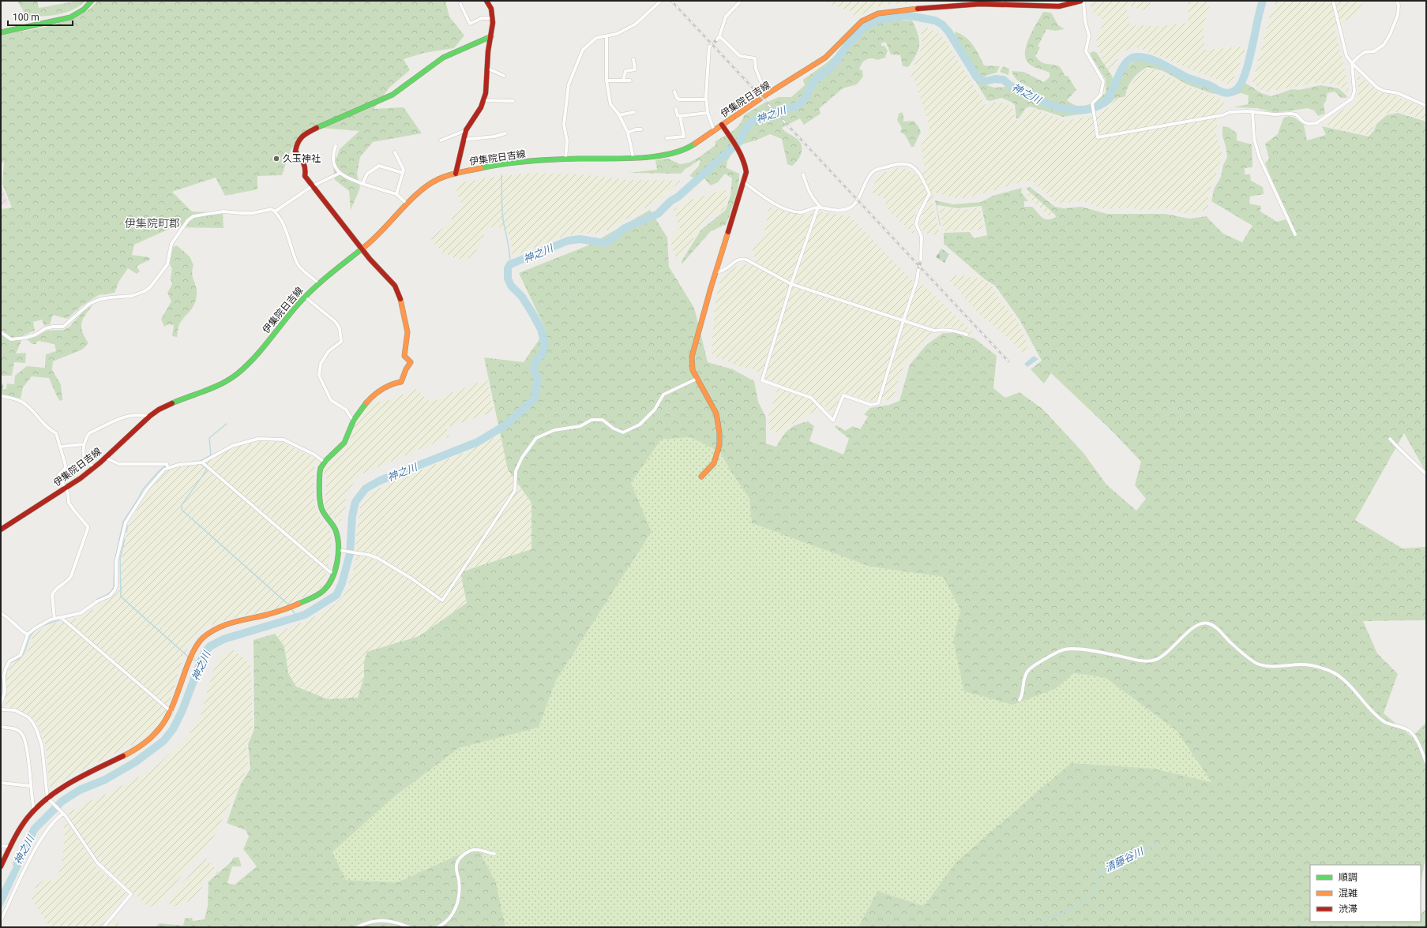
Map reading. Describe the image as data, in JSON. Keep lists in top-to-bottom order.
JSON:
{
  "streets": {
    "street": ["伊集院日吉線"]
  },
  "districts": ["伊集院町郡"],
  "water": ["神之川", "清藤谷川"],
  "places": ["久玉神社"],
  "legend": ["順調", "混雑", "渋滞"],
  "scale_bar": "100 m"
}
